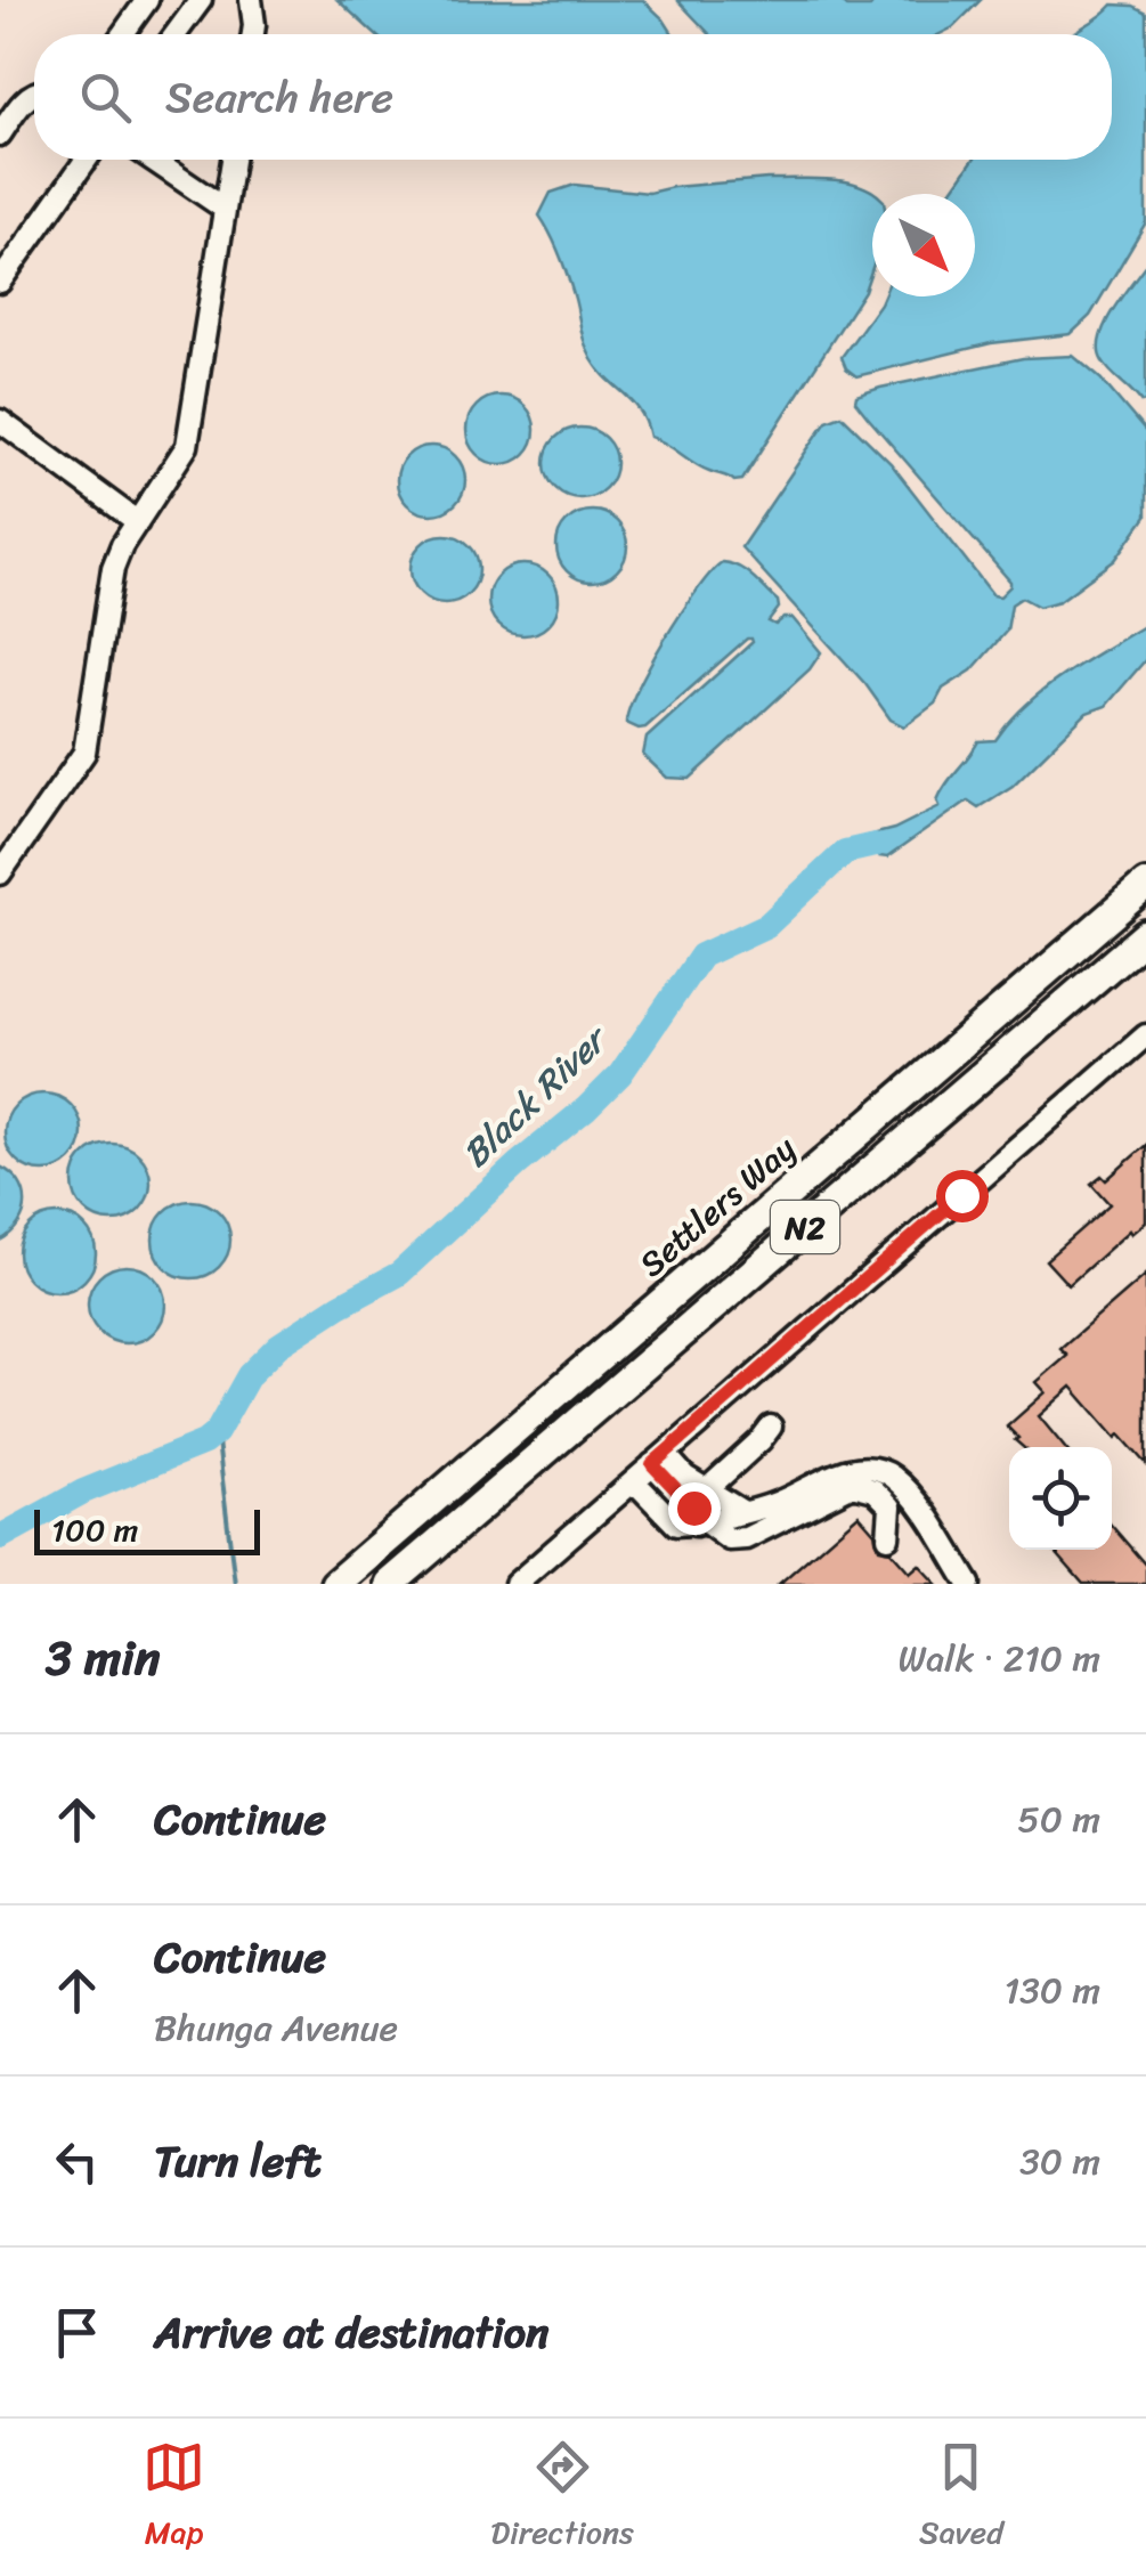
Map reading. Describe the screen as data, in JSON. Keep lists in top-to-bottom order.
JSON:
{
  "streets": {
    "highway": ["Settlers Way", "N2"]
  },
  "water": ["Black River"],
  "scale_bar": "100 m",
  "north": "bottom right",
  "page": {
    "search": "Search here",
    "scale": "100 m",
    "heading": ["3 min", "Walk · 210 m"],
    "list": [
      ["Continue", "50 m"],
      ["Continue", "Bhunga Avenue", "130 m"],
      ["Turn left", "30 m"],
      "Arrive at destination"
    ],
    "nav": ["Map", "Directions", "Saved"]
  }
}
